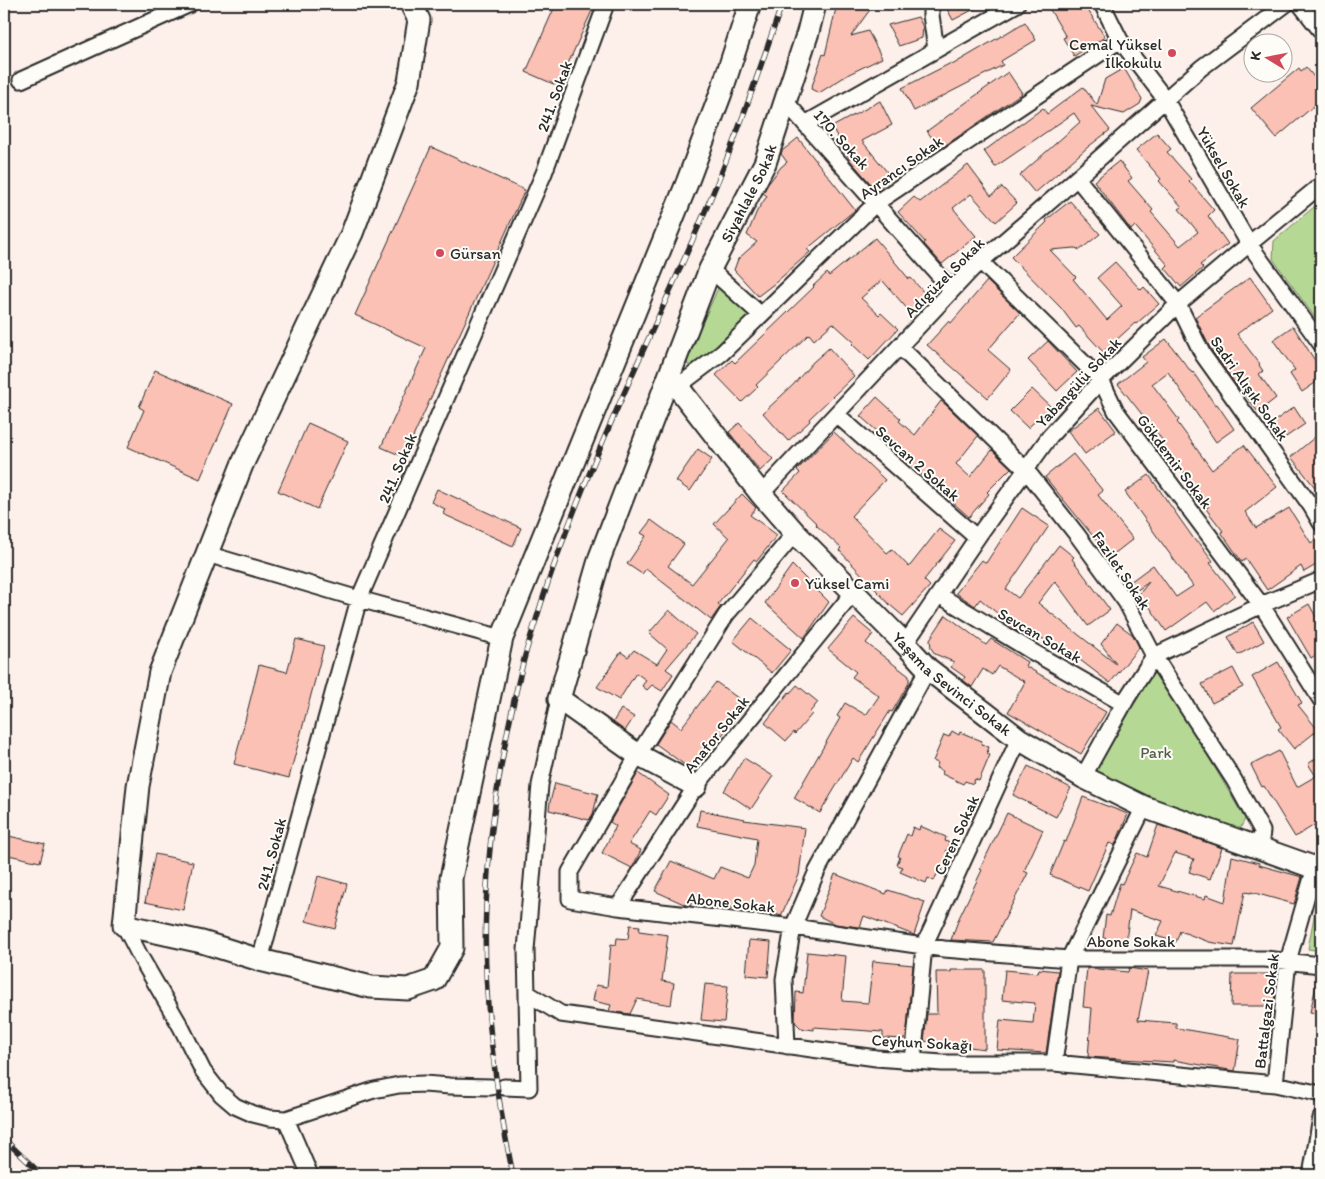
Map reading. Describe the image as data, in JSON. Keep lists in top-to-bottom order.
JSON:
{
  "streets": {
    "street": [
      "241. Sokak",
      "170. Sokak",
      "Ayrancı Sokak",
      "Yüksel Sokak",
      "Siyahlale Sokak",
      "Adıgüzel Sokak",
      "Yabangülü Sokak",
      "Sadri Alışık Sokak",
      "Gökdemir Sokak",
      "Sevcan 2 Sokak",
      "Fazilet Sokak",
      "Sevcan Sokak",
      "Yaşama Sevinci Sokak",
      "Anafor Sokak",
      "Ceren Sokak",
      "Abone Sokak",
      "Battalgazi Sokak",
      "Ceyhun Sokağı"
    ]
  },
  "crossings": [
    ["170. Sokak", "Ayrancı Sokak"],
    ["170. Sokak", "Siyahlale Sokak"],
    ["170. Sokak", "Adıgüzel Sokak"],
    ["Ayrancı Sokak", "Yüksel Sokak"],
    ["Ayrancı Sokak", "Siyahlale Sokak"],
    ["Ayrancı Sokak", "Yaşama Sevinci Sokak"],
    ["Yüksel Sokak", "Adıgüzel Sokak"],
    ["Yüksel Sokak", "Yabangülü Sokak"],
    ["Siyahlale Sokak", "Yaşama Sevinci Sokak"],
    ["Adıgüzel Sokak", "Sadri Alışık Sokak"],
    ["Adıgüzel Sokak", "Gökdemir Sokak"],
    ["Adıgüzel Sokak", "Sevcan 2 Sokak"],
    ["Adıgüzel Sokak", "Fazilet Sokak"],
    ["Adıgüzel Sokak", "Yaşama Sevinci Sokak"],
    ["Yabangülü Sokak", "Sadri Alışık Sokak"],
    ["Yabangülü Sokak", "Gökdemir Sokak"],
    ["Yabangülü Sokak", "Sevcan 2 Sokak"],
    ["Yabangülü Sokak", "Fazilet Sokak"],
    ["Yabangülü Sokak", "Sevcan Sokak"],
    ["Yabangülü Sokak", "Yaşama Sevinci Sokak"],
    ["Fazilet Sokak", "Yaşama Sevinci Sokak"],
    ["Yaşama Sevinci Sokak", "Anafor Sokak"],
    ["Yaşama Sevinci Sokak", "Ceren Sokak"],
    ["Yaşama Sevinci Sokak", "Abone Sokak"],
    ["Yaşama Sevinci Sokak", "Battalgazi Sokak"],
    ["Anafor Sokak", "Abone Sokak"],
    ["Ceren Sokak", "Abone Sokak"],
    ["Ceren Sokak", "Ceyhun Sokağı"],
    ["Abone Sokak", "Battalgazi Sokak"],
    ["Battalgazi Sokak", "Ceyhun Sokağı"]
  ],
  "parks": ["Park"],
  "places": ["Cemal Yüksel İlkokulu", "Gürsan", "Yüksel Cami"],
  "north": "left"
}
